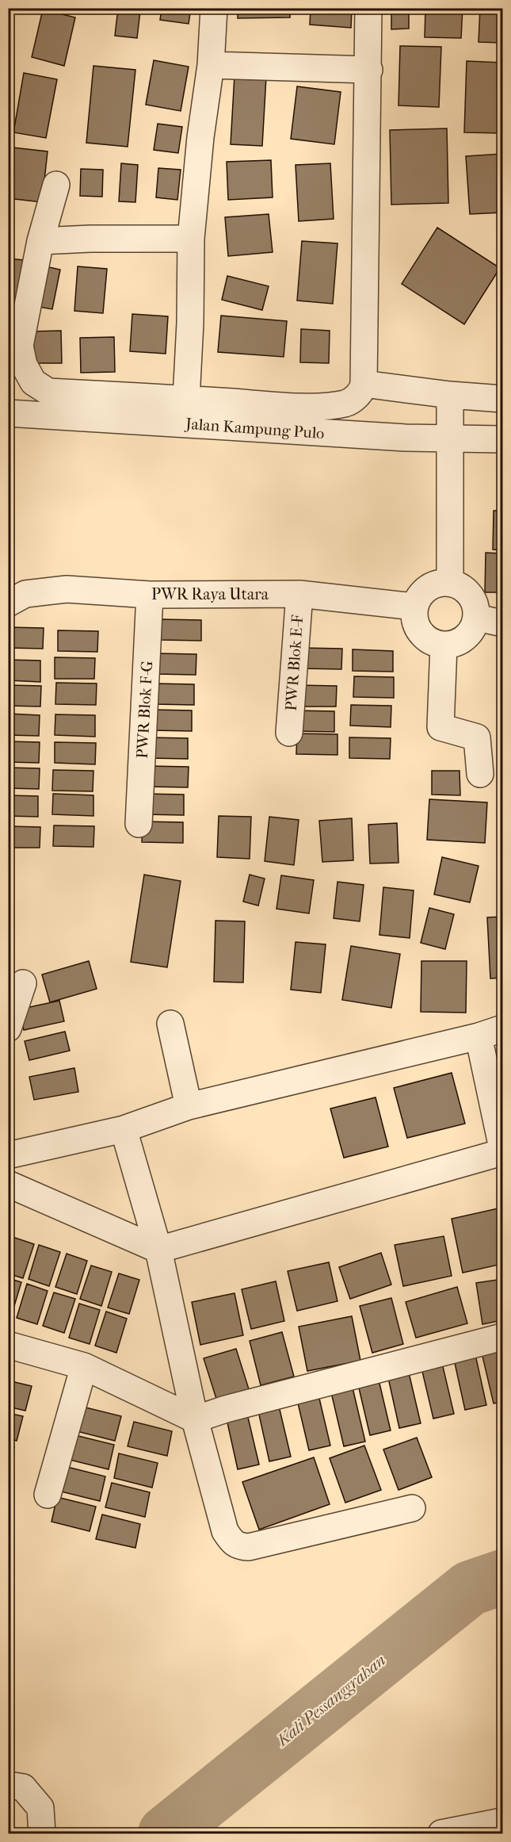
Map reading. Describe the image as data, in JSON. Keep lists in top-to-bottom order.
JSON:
{
  "streets": {
    "street": [
      "Jalan Kampung Pulo",
      "PWR Raya Utara",
      "PWR Blok E-F",
      "PWR Blok F-G"
    ]
  },
  "crossings": [
    ["PWR Raya Utara", "PWR Blok E-F"],
    ["PWR Raya Utara", "PWR Blok F-G"]
  ],
  "water": ["Kali Pessanggrahan"]
}
